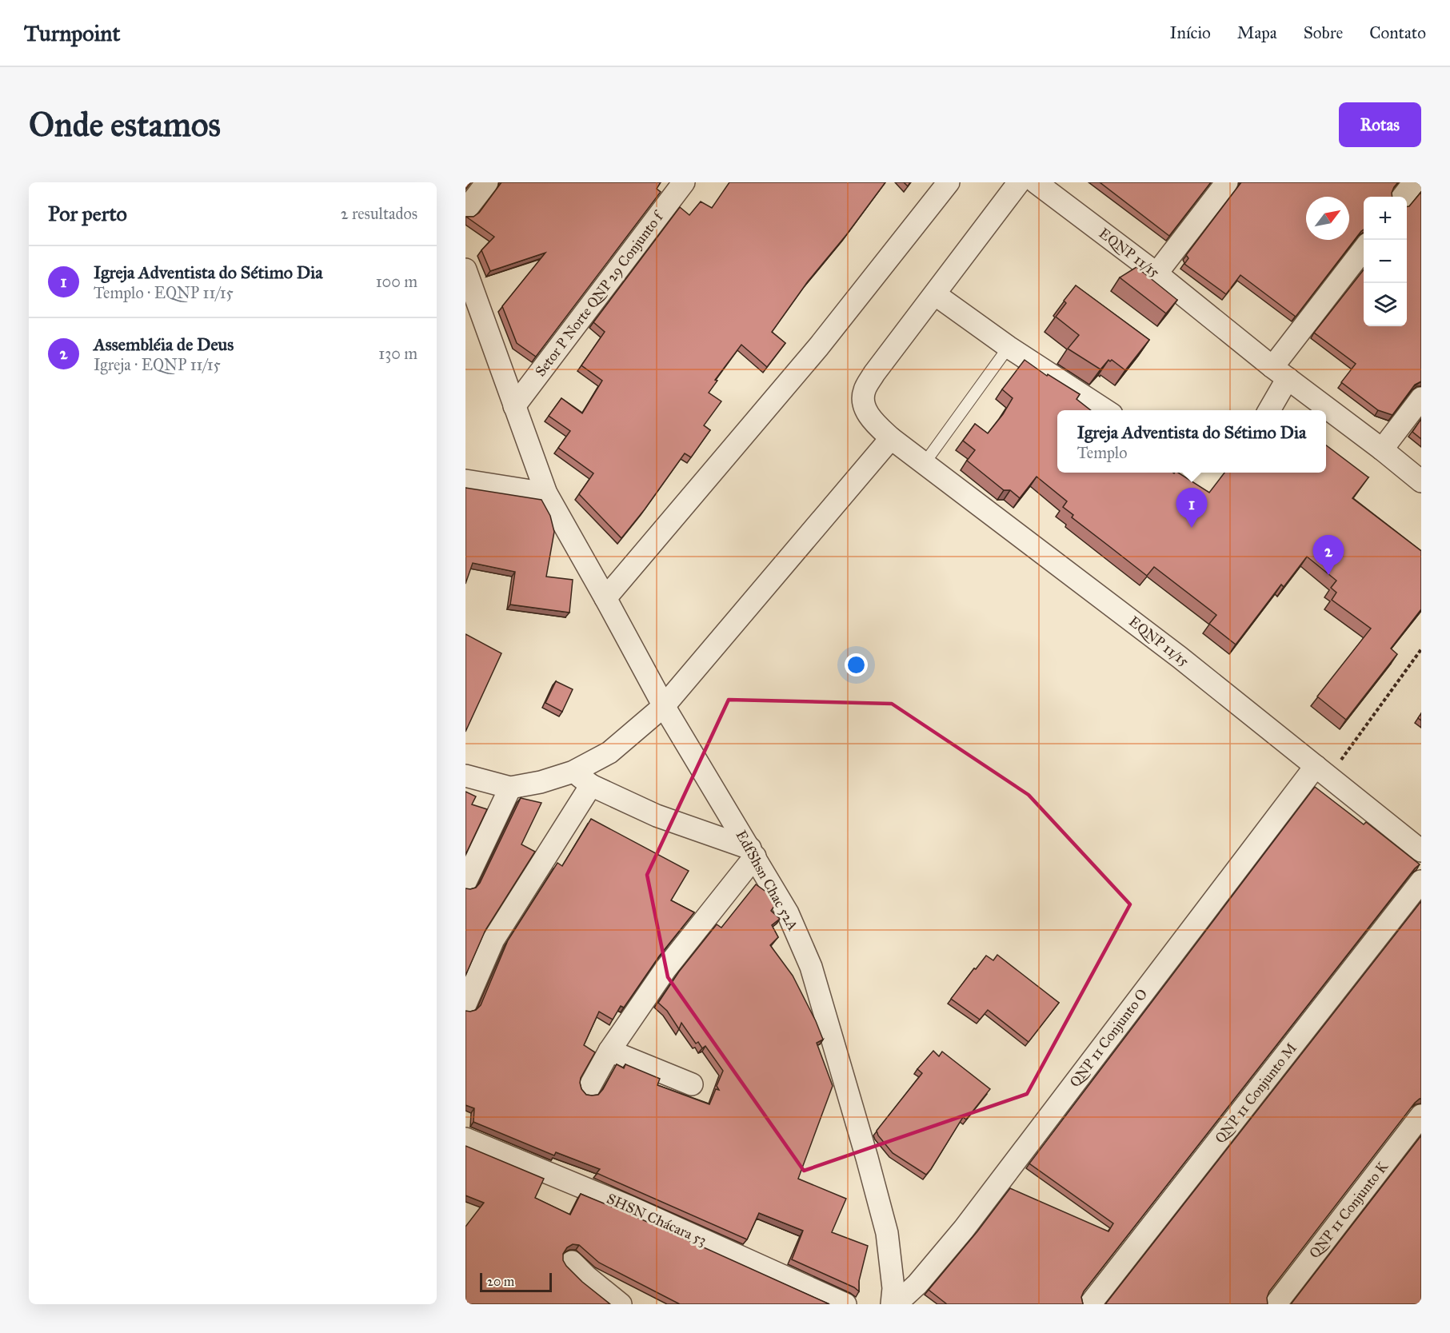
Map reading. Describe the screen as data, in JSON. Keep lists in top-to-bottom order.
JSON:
{
  "streets": {
    "street": [
      "EQNP 11/15",
      "Setor P Norte QNP 29 Conjunto f",
      "EdfShsn Chac 52A",
      "QNP 11 Conjunto O",
      "QNP 11 Conjunto M",
      "QNP 11 Conjunto K",
      "SHSN Chácara 53"
    ]
  },
  "crossings": [
    ["EQNP 11/15", "QNP 11 Conjunto O"],
    ["Setor P Norte QNP 29 Conjunto f", "EdfShsn Chac 52A"]
  ],
  "scale_bar": "20 m",
  "north": "top right",
  "page": {
    "header": "Turnpoint",
    "nav": [
      "Início",
      "Mapa",
      "Sobre",
      "Contato"
    ],
    "buttons": "Rotas",
    "title": "Onde estamos",
    "heading": ["Por perto", "2 resultados"],
    "map_buttons": ["+", "−"],
    "list": [
      {
        "mark": "1",
        "name": "Igreja Adventista do Sétimo Dia",
        "note": "Templo · EQNP 11/15",
        "value": "100 m"
      },
      {
        "mark": "2",
        "name": "Assembléia de Deus",
        "note": "Igreja · EQNP 11/15",
        "value": "130 m"
      }
    ],
    "popup": ["Igreja Adventista do Sétimo Dia", "Templo"],
    "pins": ["1", "2"],
    "scale": "20 m"
  }
}
